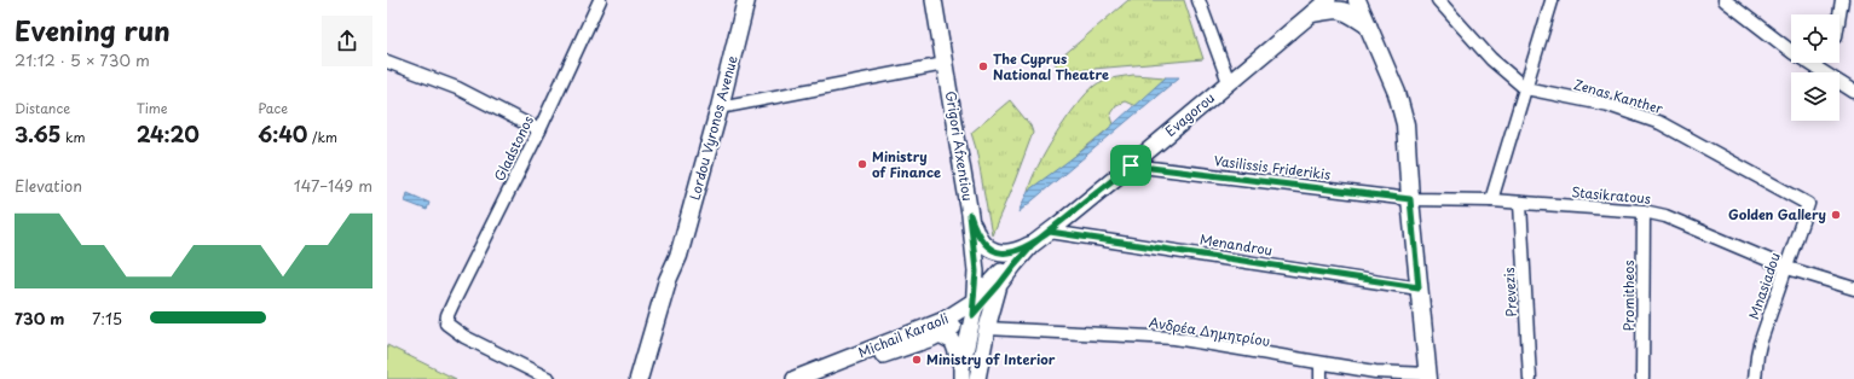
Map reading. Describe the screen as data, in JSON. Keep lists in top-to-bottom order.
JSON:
{
  "streets": {
    "main road": ["Lordou Vyronos Avenue"],
    "street": [
      "Zenas Kanther",
      "Evagorou",
      "Grigori Afxentiou",
      "Gladstonos",
      "Vasilissis Friderikis",
      "Stasikratous",
      "Menandrou",
      "Mnasiadou",
      "Prevezis",
      "Promitheos",
      "Ανδρέα Δημητρίου",
      "Michail Karaoli"
    ]
  },
  "crossings": [
    ["Zenas Kanther", "Mnasiadou"],
    ["Evagorou", "Vasilissis Friderikis"],
    ["Evagorou", "Menandrou"],
    ["Evagorou", "Ανδρέα Δημητρίου"],
    ["Evagorou", "Michail Karaoli"],
    ["Grigori Afxentiou", "Michail Karaoli"],
    ["Vasilissis Friderikis", "Stasikratous"],
    ["Stasikratous", "Mnasiadou"],
    ["Stasikratous", "Prevezis"],
    ["Stasikratous", "Promitheos"]
  ],
  "places": [
    "The Cyprus National Theatre",
    "Ministry of Finance",
    "Golden Gallery",
    "Ministry of Interior"
  ],
  "page": {
    "heading": ["Evening run", "21:12 · 5 × 730 m"],
    "stats": [
      ["Distance", "3.65 km"],
      ["Time", "24:20"],
      ["Pace", "6:40 /km"]
    ],
    "chart": ["Elevation", "147–149 m"],
    "list": [
      {
        "name": "730 m",
        "note": "7:15"
      }
    ]
  }
}
